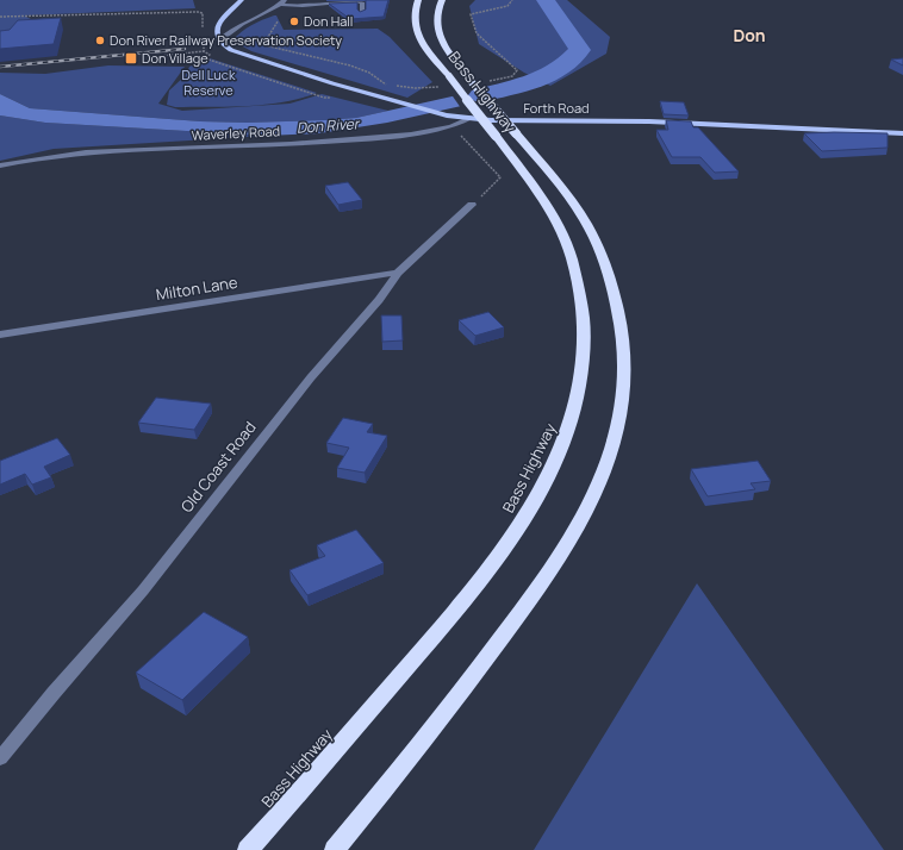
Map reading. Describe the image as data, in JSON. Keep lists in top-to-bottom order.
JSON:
{
  "streets": {
    "highway": ["Bass Highway"],
    "main road": ["Forth Road"],
    "street": ["Waverley Road", "Milton Lane", "Old Coast Road"]
  },
  "crossings": [
    ["Forth Road", "Waverley Road"],
    ["Milton Lane", "Old Coast Road"]
  ],
  "districts": ["Don"],
  "water": ["Don River"],
  "parks": ["Dell Luck Reserve"],
  "places": {
    "other": ["Don Hall", "Don River Railway Preservation Society"],
    "transit": ["Don Village"]
  }
}
